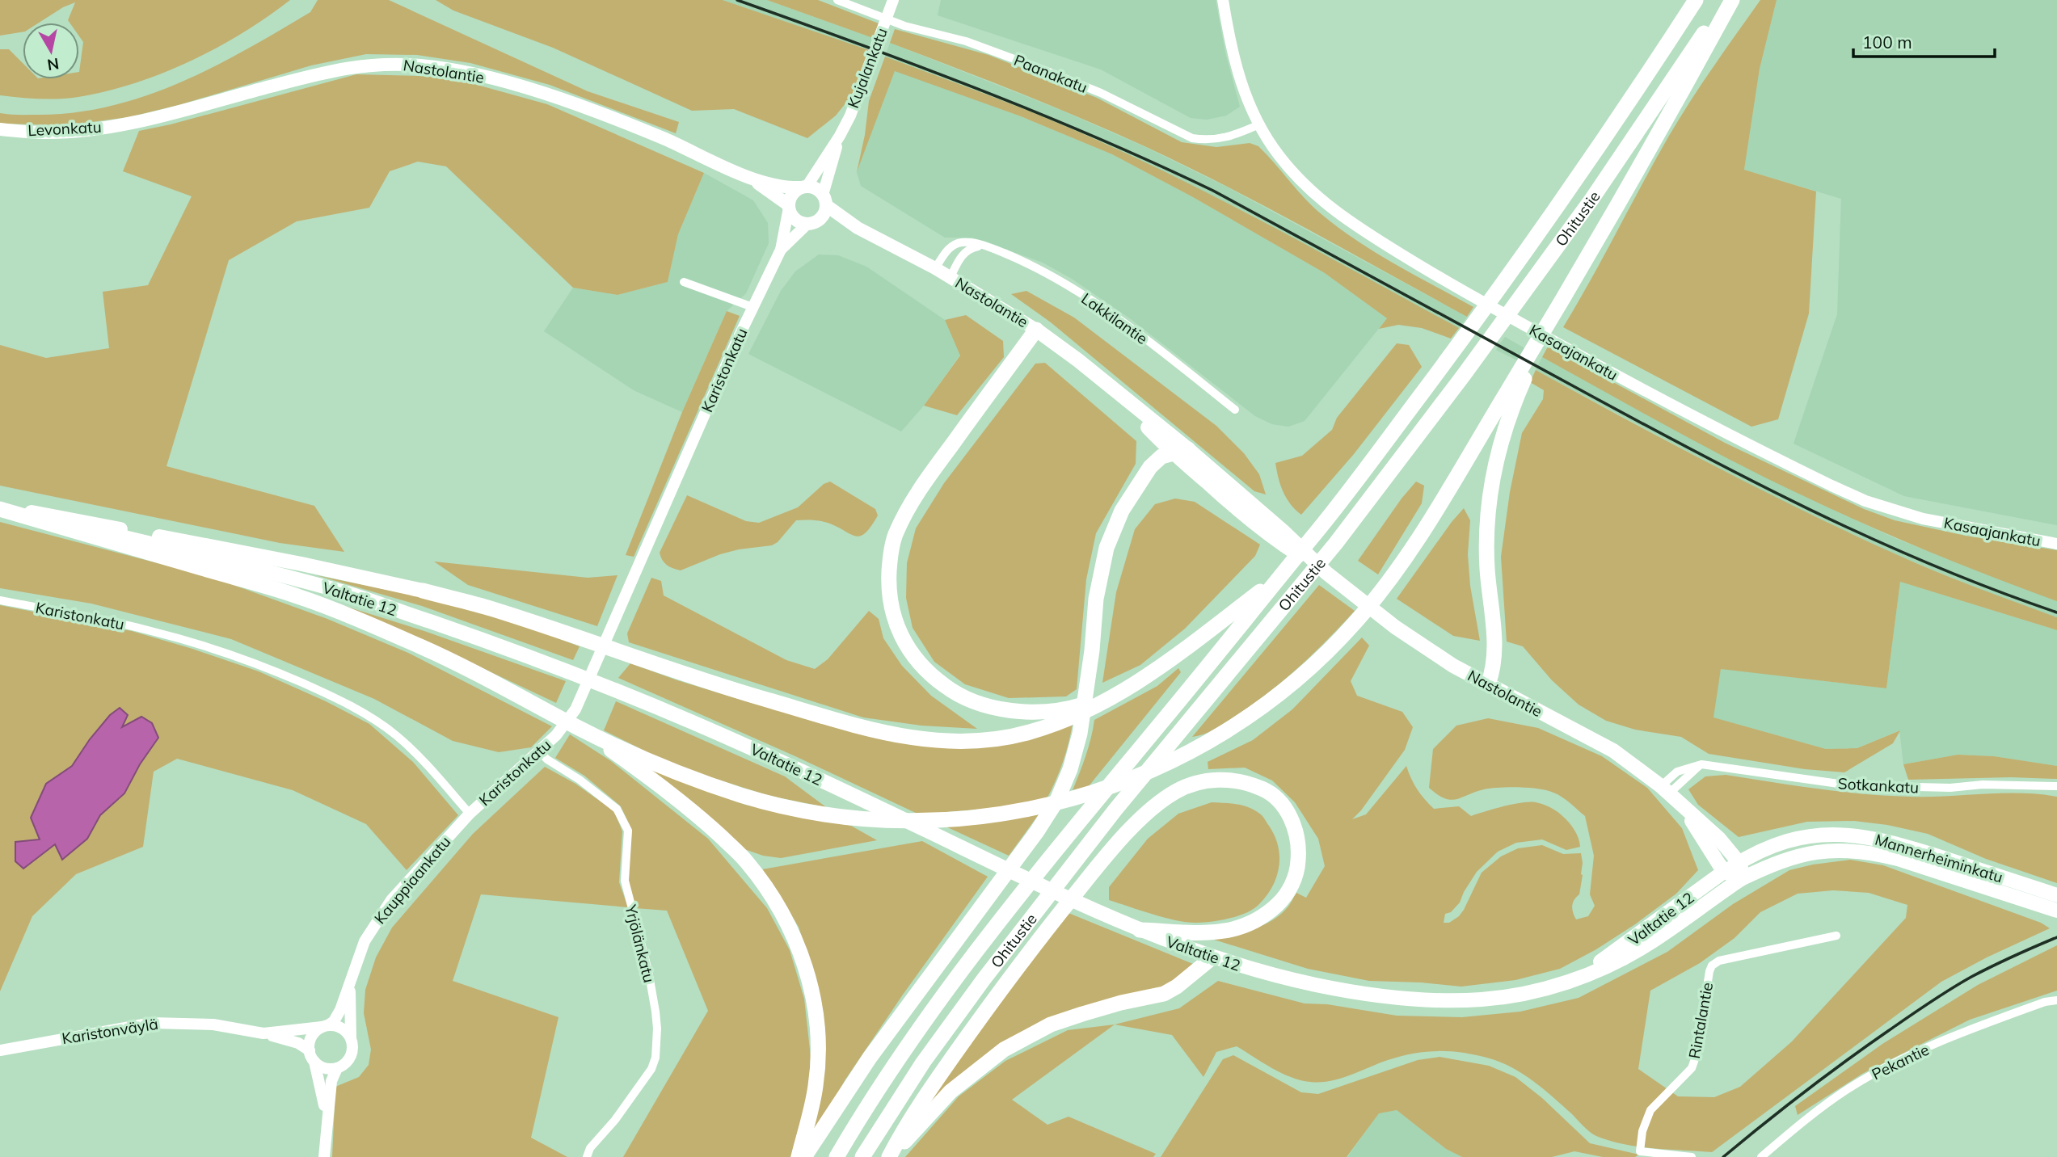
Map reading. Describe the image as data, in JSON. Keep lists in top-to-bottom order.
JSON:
{
  "streets": {
    "highway": ["Ohitustie"],
    "main road": [
      "Nastolantie",
      "Levonkatu",
      "Valtatie 12",
      "Mannerheiminkatu"
    ],
    "street": [
      "Kujalankatu",
      "Paanakatu",
      "Lakkilantie",
      "Kasaajankatu",
      "Karistonkatu",
      "Sotkankatu",
      "Kauppiaankatu",
      "Yrjölänkatu",
      "Rintalantie",
      "Karistonväylä",
      "Pekantie"
    ]
  },
  "crossings": [
    ["Kujalankatu", "Nastolantie"],
    ["Kujalankatu", "Karistonkatu"],
    ["Nastolantie", "Levonkatu"],
    ["Nastolantie", "Lakkilantie"],
    ["Nastolantie", "Karistonkatu"],
    ["Nastolantie", "Valtatie 12"],
    ["Nastolantie", "Sotkankatu"],
    ["Nastolantie", "Mannerheiminkatu"],
    ["Paanakatu", "Kasaajankatu"],
    ["Karistonkatu", "Kauppiaankatu"],
    ["Karistonkatu", "Yrjölänkatu"],
    ["Valtatie 12", "Mannerheiminkatu"],
    ["Kauppiaankatu", "Karistonväylä"]
  ],
  "scale_bar": "100 m",
  "north": "bottom"
}
